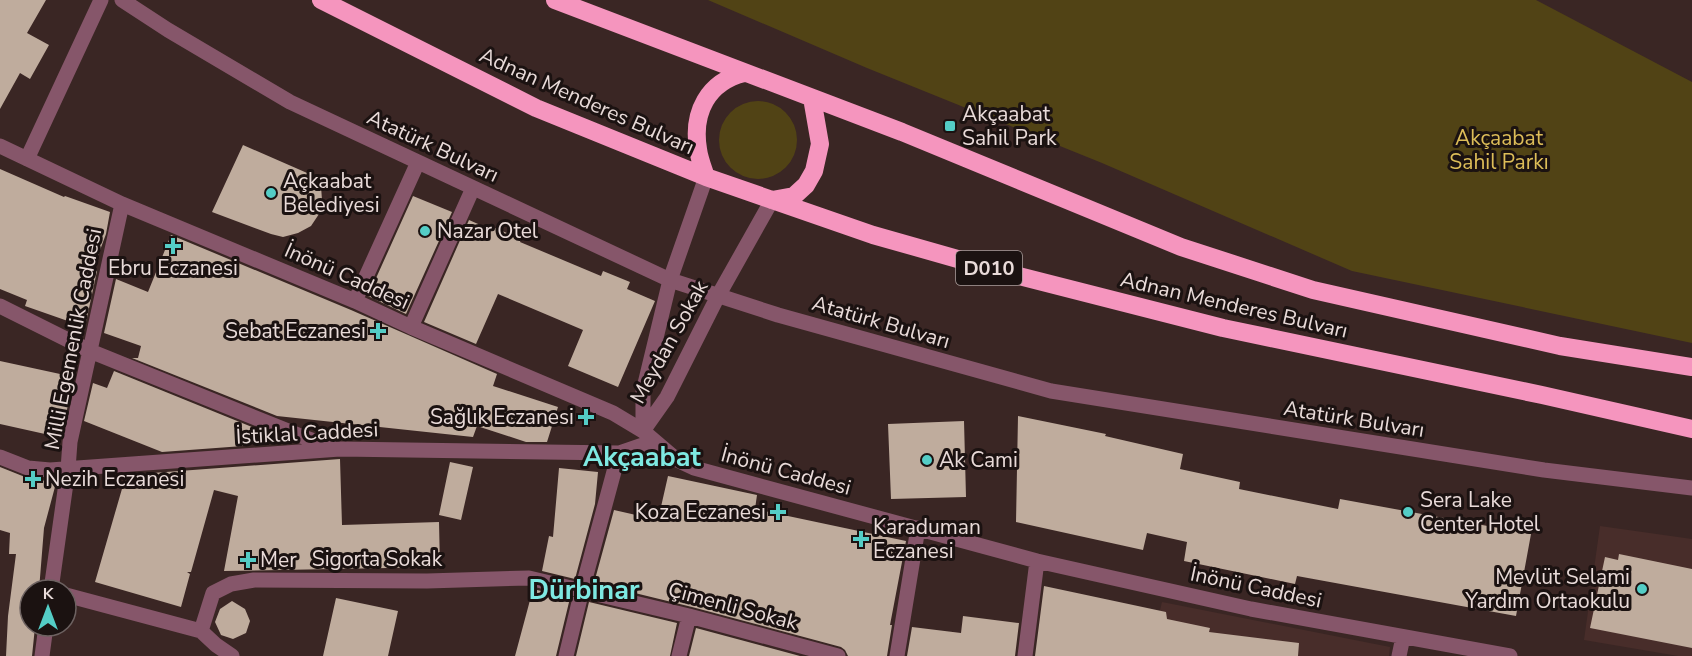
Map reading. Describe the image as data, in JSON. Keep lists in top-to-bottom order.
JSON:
{
  "streets": {
    "highway": ["Adnan Menderes Bulvarı", "D010"],
    "street": [
      "Atatürk Bulvarı",
      "İnönü Caddesi",
      "Milli Egemenlik Caddesi",
      "Meydan Sokak",
      "İstiklal Caddesi",
      "Sigorta Sokak",
      "Çimenli Sokak"
    ]
  },
  "crossings": [
    ["Adnan Menderes Bulvarı", "Meydan Sokak"],
    ["Atatürk Bulvarı", "Meydan Sokak"],
    ["İnönü Caddesi", "Milli Egemenlik Caddesi"],
    ["İnönü Caddesi", "Meydan Sokak"],
    ["İnönü Caddesi", "İstiklal Caddesi"],
    ["Milli Egemenlik Caddesi", "İstiklal Caddesi"],
    ["Sigorta Sokak", "Çimenli Sokak"]
  ],
  "districts": ["Akçaabat", "Dürbinar"],
  "parks": ["Akçaabat Sahil Parkı"],
  "places": {
    "transit": ["Akçaabat Sahil Park"],
    "other": [
      "Açkaabat Belediyesi",
      "Nazar Otel",
      "Ak Cami",
      "Sera Lake Center Hotel",
      "Mevlüt Selami Yardım Ortaokulu"
    ],
    "health": [
      "Ebru Eczanesi",
      "Sebat Eczanesi",
      "Sağlık Eczanesi",
      "Nezih Eczanesi",
      "Koza Eczanesi",
      "Karaduman Eczanesi",
      "Mer"
    ]
  },
  "north": "top"
}
